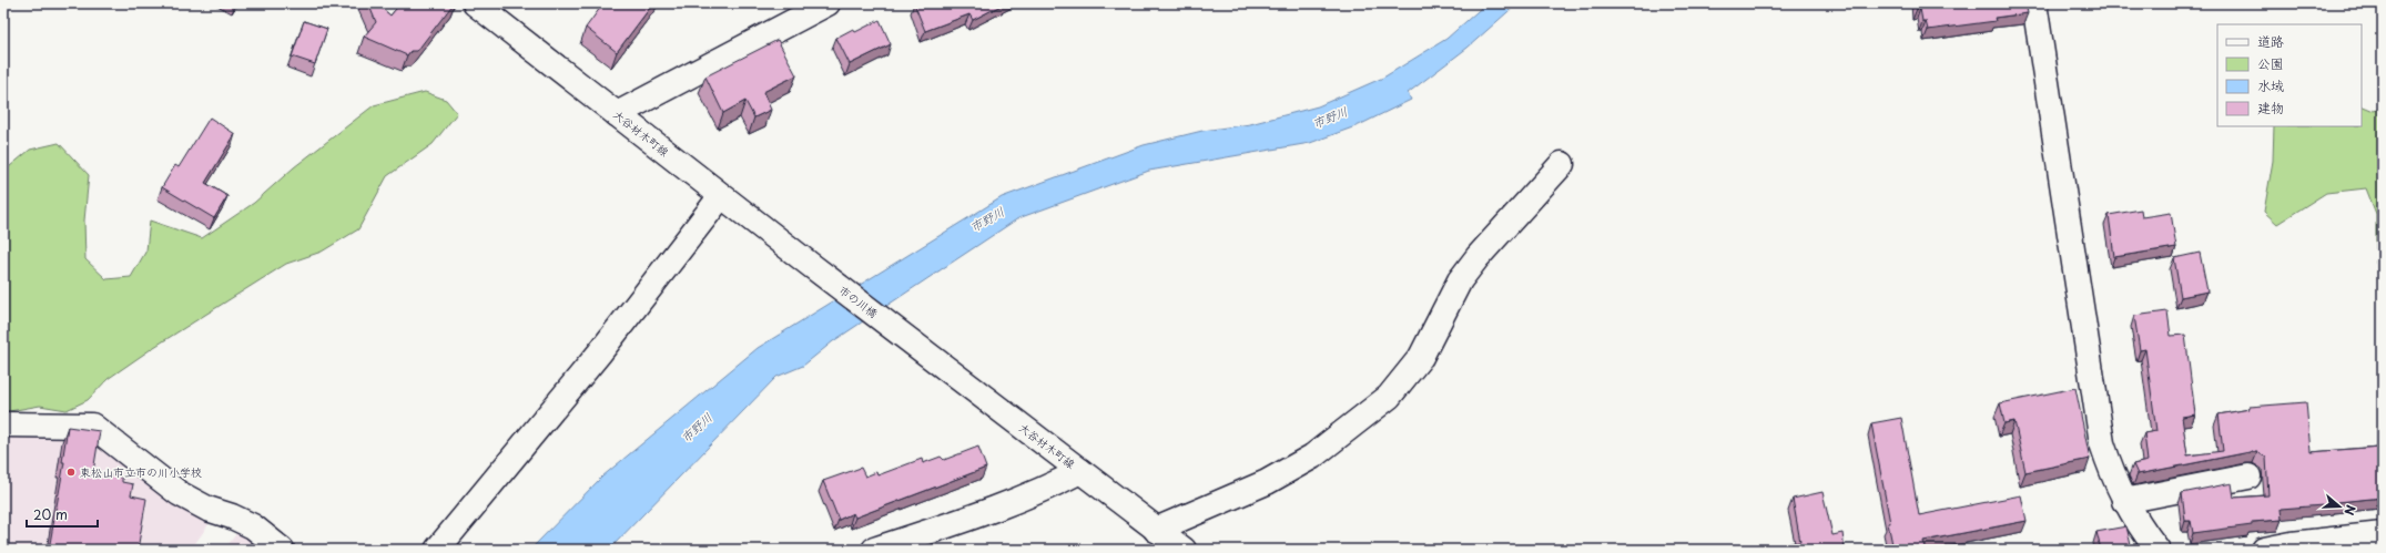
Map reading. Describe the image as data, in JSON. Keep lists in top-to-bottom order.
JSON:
{
  "streets": {
    "street": ["大谷材木町線", "市の川橋"]
  },
  "crossings": [
    ["大谷材木町線", "市の川橋"]
  ],
  "water": ["市野川"],
  "places": ["東松山市立市の川小学校"],
  "legend": [
    "道路",
    "公園",
    "水域",
    "建物"
  ],
  "scale_bar": "20 m",
  "north": "right"
}
